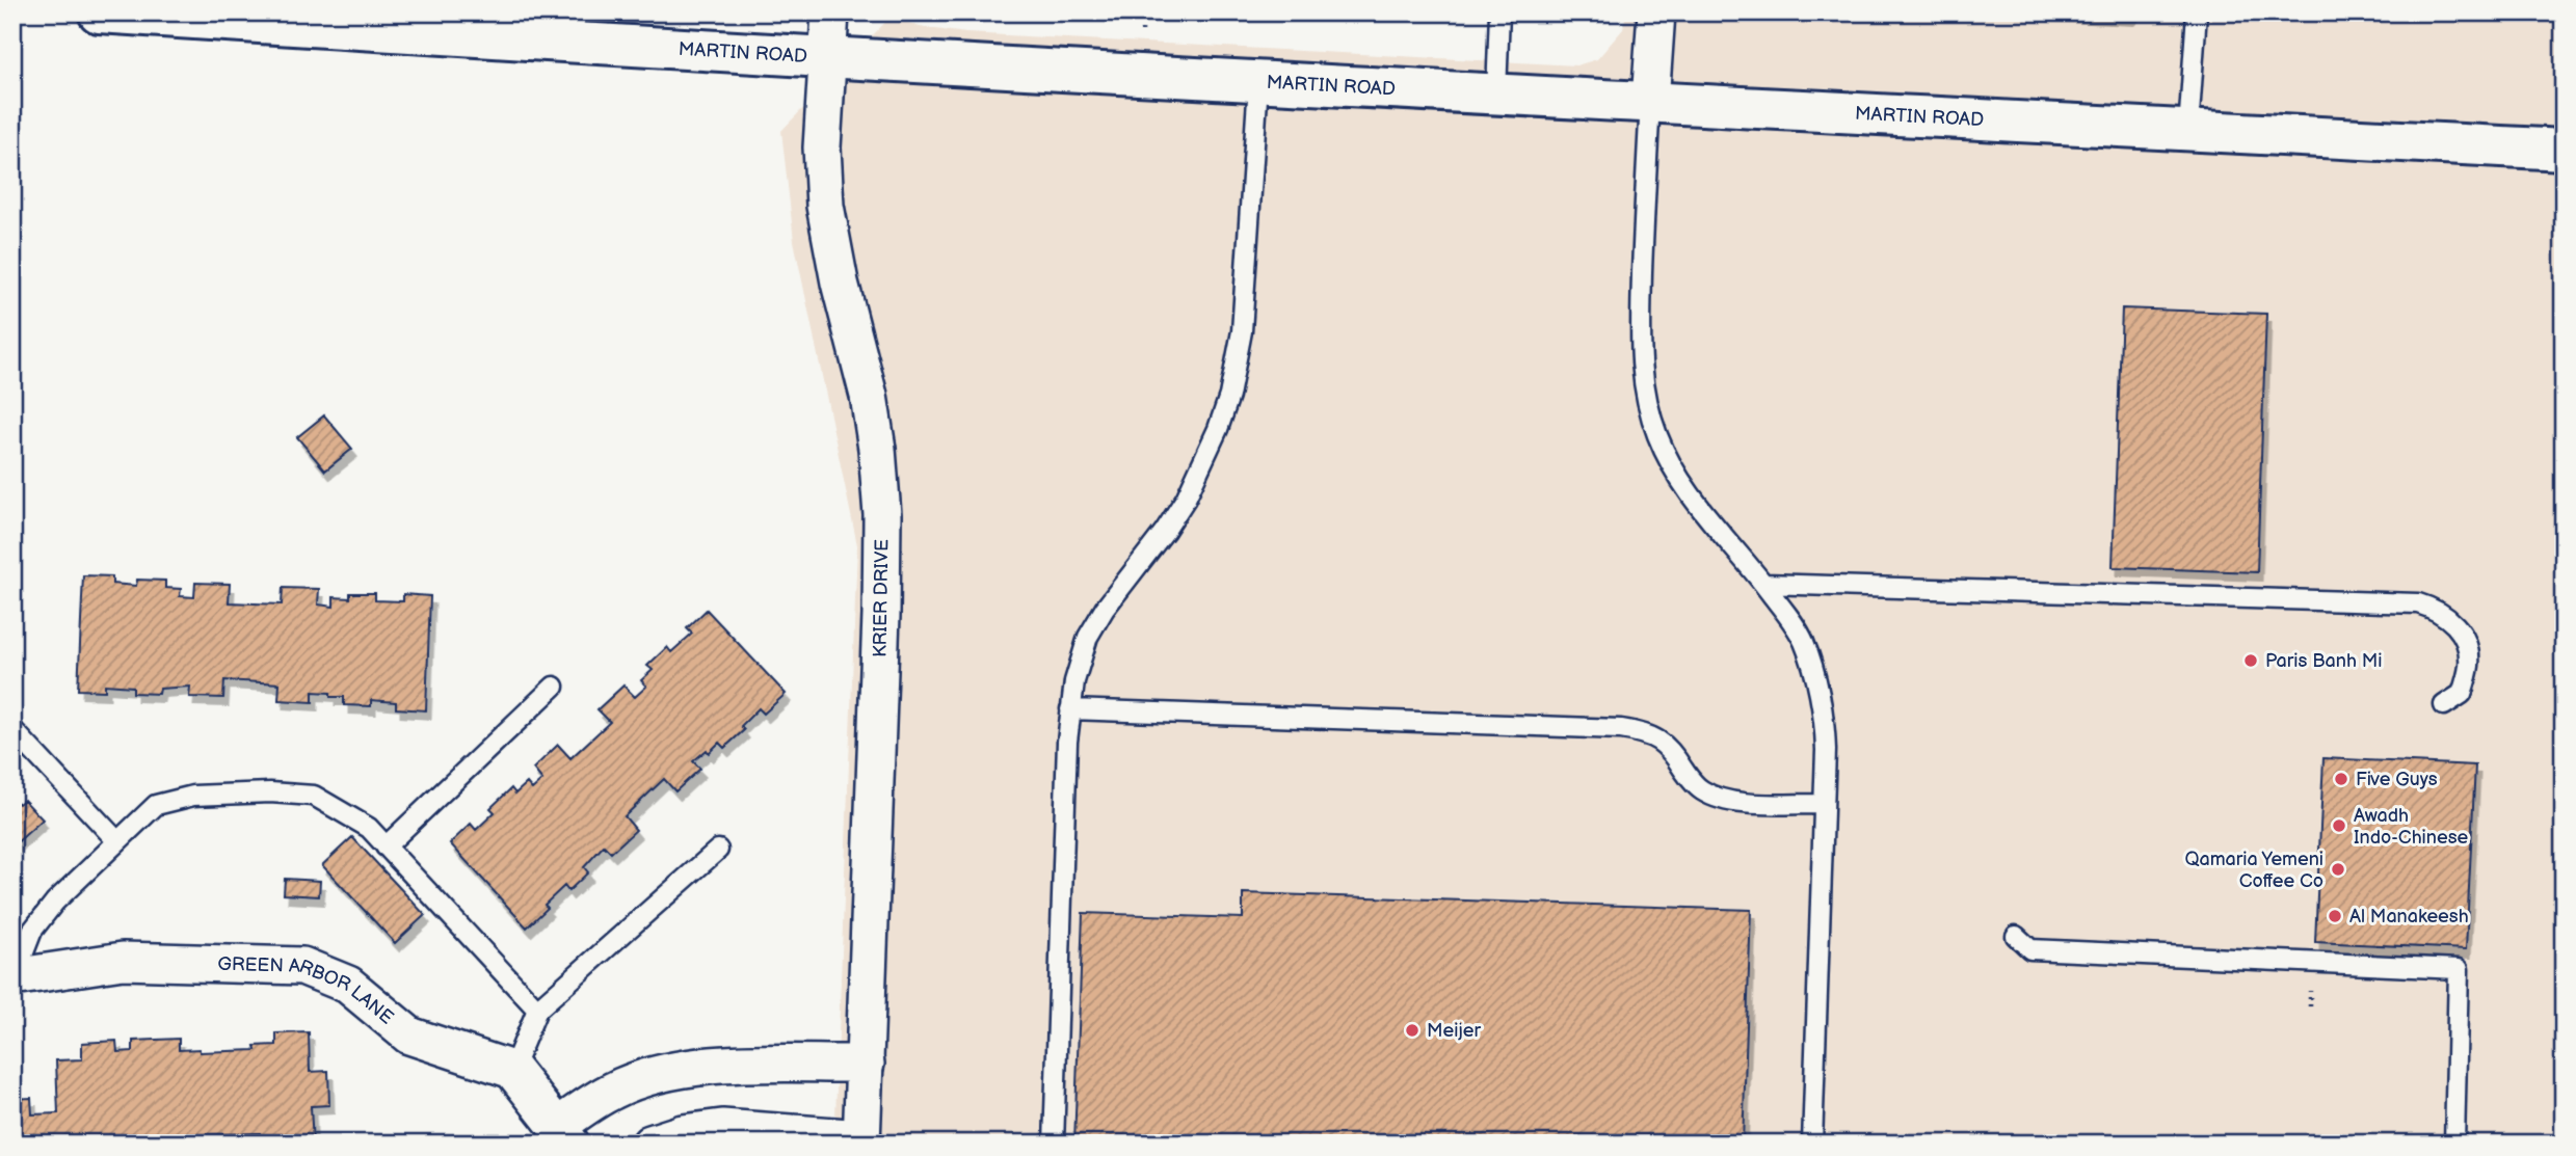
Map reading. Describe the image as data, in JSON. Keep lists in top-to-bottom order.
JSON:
{
  "streets": {
    "street": ["MARTIN ROAD", "KRIER DRIVE", "GREEN ARBOR LANE"]
  },
  "crossings": [
    ["MARTIN ROAD", "KRIER DRIVE"]
  ],
  "places": [
    "Paris Banh Mi",
    "Five Guys",
    "Awadh Indo-Chinese",
    "Qamaria Yemeni Coffee Co",
    "Al Manakeesh",
    "Meijer"
  ]
}
